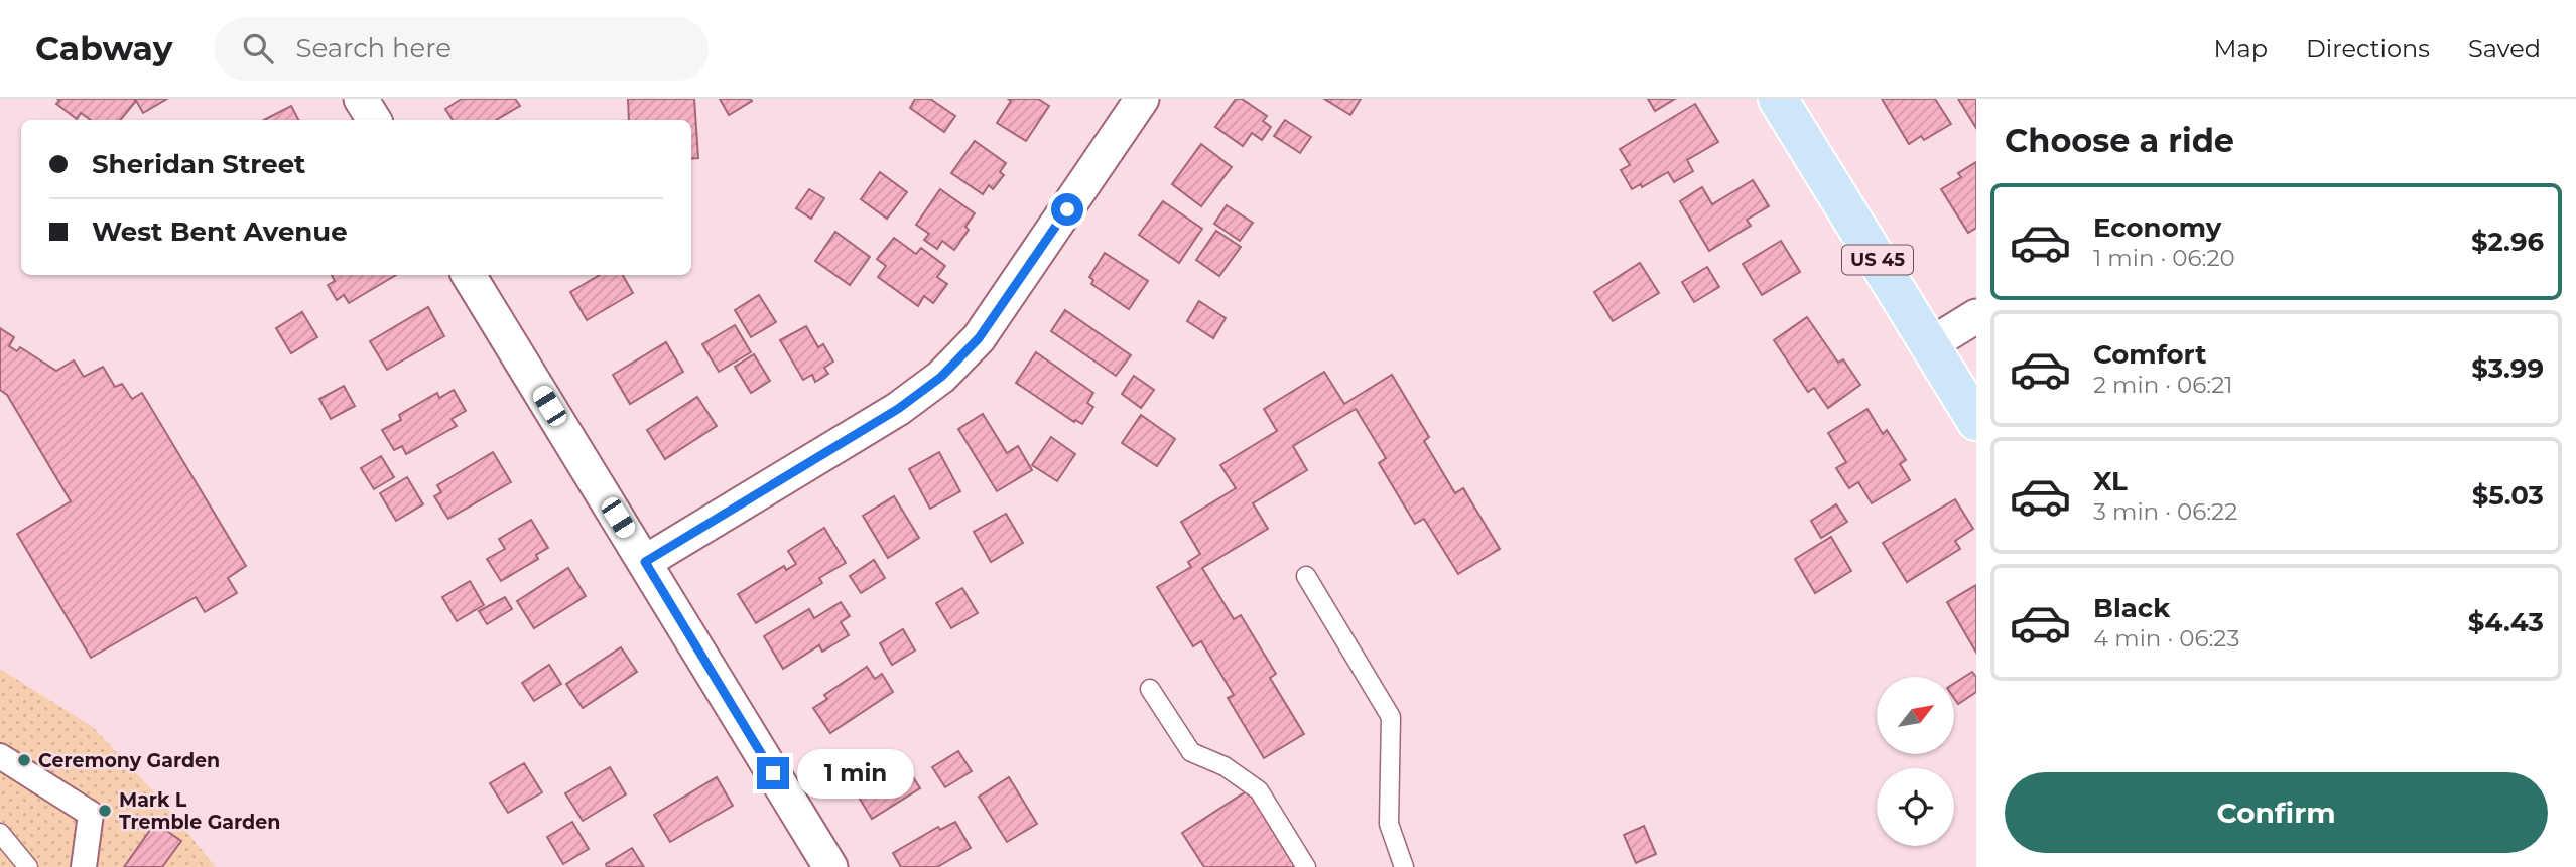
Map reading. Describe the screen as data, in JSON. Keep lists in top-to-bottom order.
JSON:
{
  "streets": {
    "main road": ["US 45"]
  },
  "places": ["Ceremony Garden", "Mark L Tremble Garden"],
  "north": "top right",
  "page": {
    "header": "Cabway",
    "search": "Search here",
    "nav": ["Map", "Directions", "Saved"],
    "heading": "Choose a ride",
    "banner": ["Sheridan Street", "West Bent Avenue"],
    "list": [
      {
        "name": "Economy",
        "note": "1 min · 06:20",
        "value": "$2.96"
      },
      {
        "name": "Comfort",
        "note": "2 min · 06:21",
        "value": "$3.99"
      },
      {
        "name": "XL",
        "note": "3 min · 06:22",
        "value": "$5.03"
      },
      {
        "name": "Black",
        "note": "4 min · 06:23",
        "value": "$4.43"
      }
    ],
    "bubble": "1 min",
    "buttons": "Confirm"
  }
}
